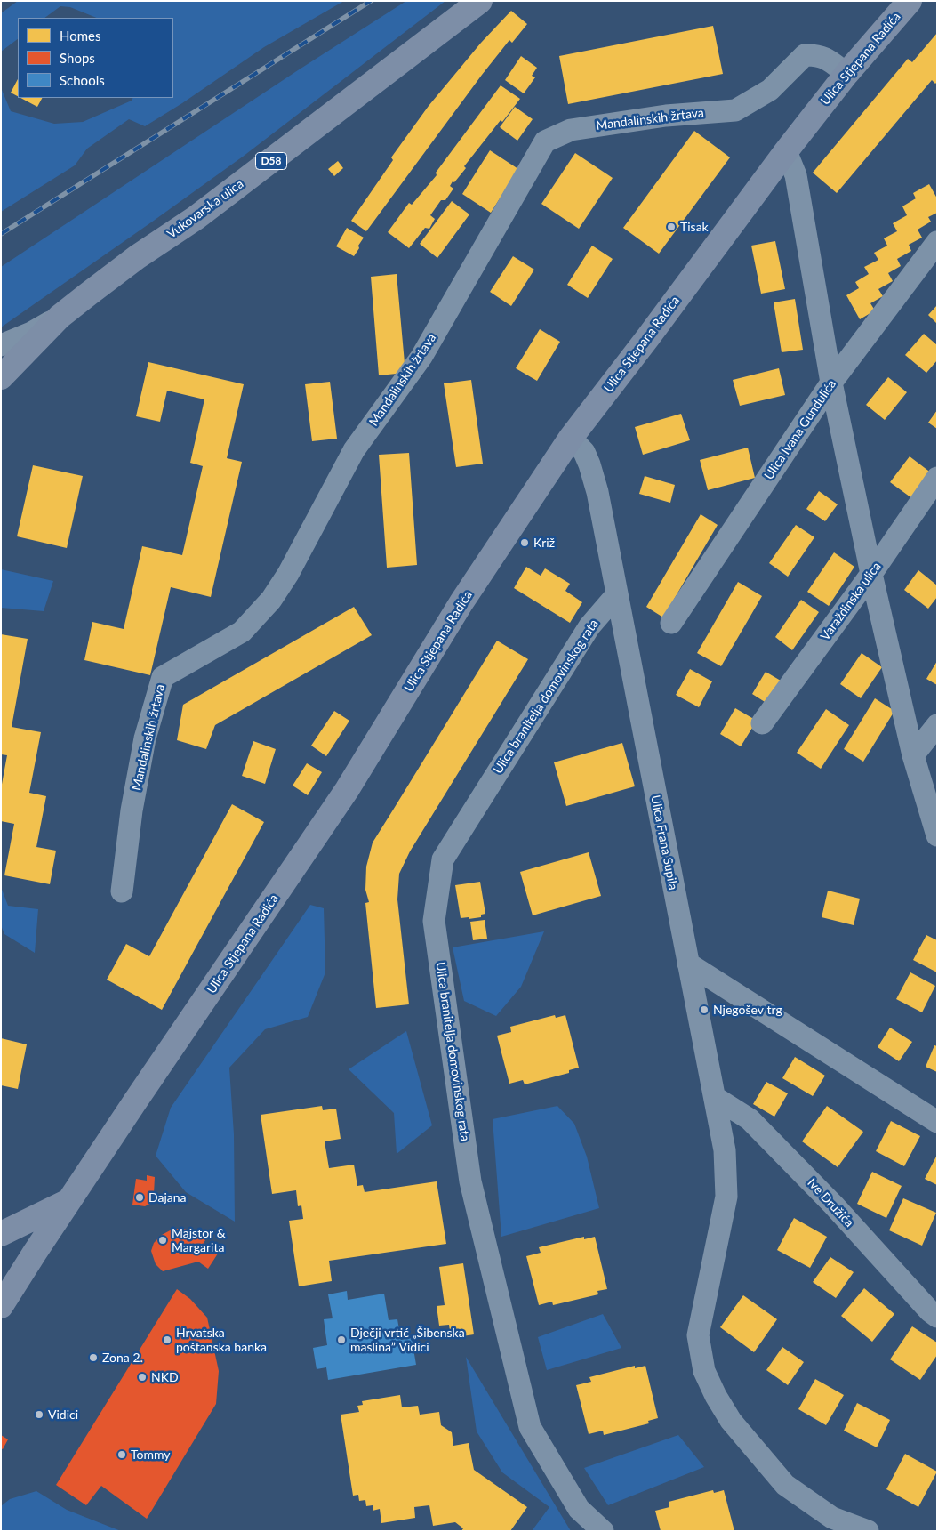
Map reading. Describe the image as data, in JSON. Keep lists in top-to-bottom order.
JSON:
{
  "streets": {
    "main road": ["Ulica Stjepana Radića", "D58", "Vukovarska ulica"],
    "street": [
      "Mandalinskih žrtava",
      "Ulica Ivana Gundulića",
      "Varaždinska ulica",
      "Ulica branitelja domovinskog rata",
      "Ulica Frana Supila",
      "Ive Družića"
    ]
  },
  "crossings": [
    ["Ulica Stjepana Radića", "Mandalinskih žrtava"],
    ["Ulica Stjepana Radića", "Ulica Frana Supila"],
    ["Ulica branitelja domovinskog rata", "Ulica Frana Supila"],
    ["Ulica Frana Supila", "Ive Družića"]
  ],
  "places": [
    "Tisak",
    "Križ",
    "Njegošev trg",
    "Dajana",
    "Majstor & Margarita",
    "Hrvatska poštanska banka",
    "Dječji vrtić „Šibenska maslina” Vidici",
    "Zona 2.",
    "NKD",
    "Vidici",
    "Tommy"
  ],
  "legend": ["Homes", "Shops", "Schools"]
}
